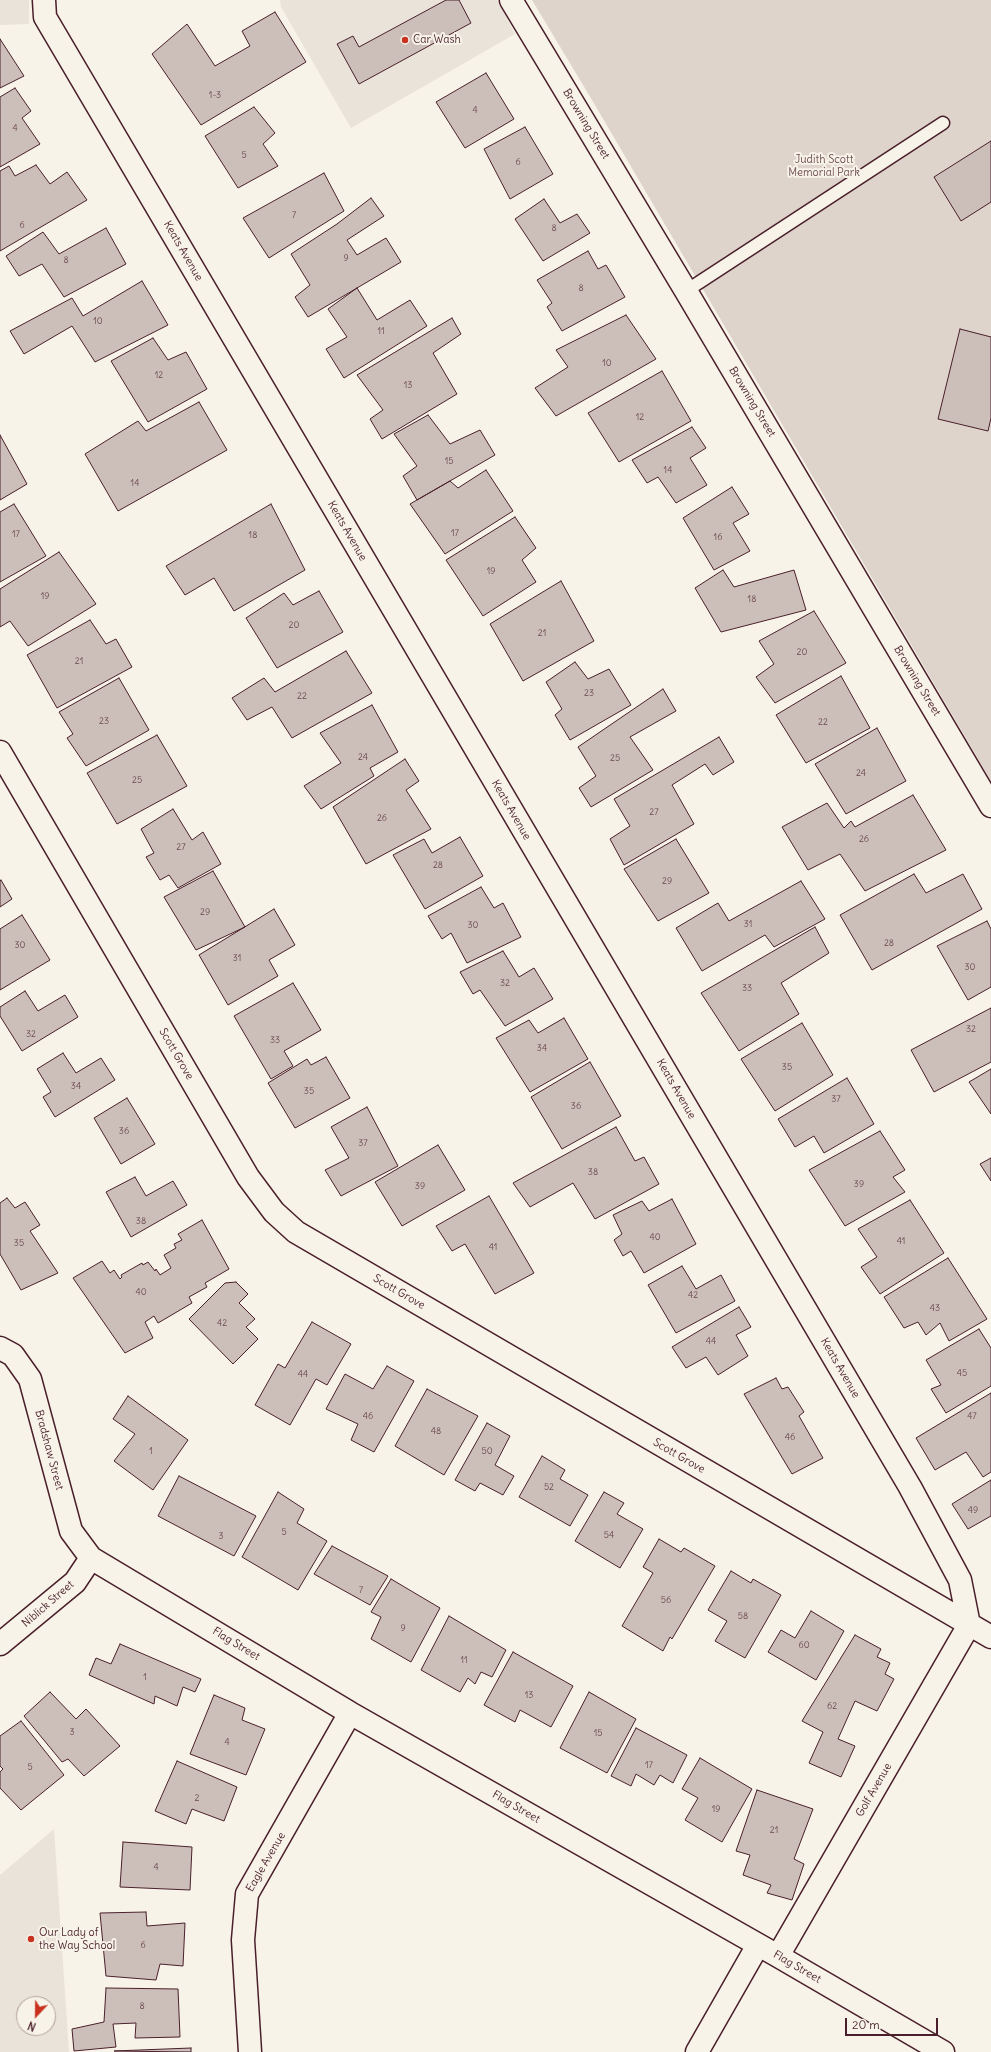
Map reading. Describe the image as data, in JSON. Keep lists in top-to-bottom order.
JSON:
{
  "streets": {
    "street": [
      "Browning Street",
      "Keats Avenue",
      "Scott Grove",
      "Bradshaw Street",
      "Niblick Street",
      "Flag Street",
      "Golf Avenue",
      "Eagle Avenue"
    ]
  },
  "crossings": [
    ["Keats Avenue", "Scott Grove"],
    ["Keats Avenue", "Golf Avenue"],
    ["Scott Grove", "Golf Avenue"],
    ["Bradshaw Street", "Niblick Street"],
    ["Bradshaw Street", "Flag Street"],
    ["Niblick Street", "Flag Street"],
    ["Flag Street", "Golf Avenue"],
    ["Flag Street", "Eagle Avenue"]
  ],
  "parks": ["Judith Scott Memorial Park"],
  "places": ["Car Wash", "Our Lady of the Way School"],
  "house_numbers": [
    "1-3",
    "4",
    "4",
    "5",
    "6",
    "7",
    "6",
    "8",
    "9",
    "8",
    "8",
    "10",
    "11",
    "10",
    "12",
    "13",
    "12",
    "15",
    "14",
    "14",
    "17",
    "17",
    "18",
    "16",
    "19",
    "19",
    "18",
    "20",
    "21",
    "20",
    "21",
    "23",
    "22",
    "23",
    "22",
    "24",
    "25",
    "24",
    "25",
    "27",
    "26",
    "26",
    "27",
    "28",
    "29",
    "29",
    "31",
    "30",
    "28",
    "30",
    "31",
    "30",
    "32",
    "33",
    "32",
    "32",
    "33",
    "34",
    "35",
    "34",
    "35",
    "37",
    "36",
    "36",
    "37",
    "38",
    "39",
    "39",
    "38",
    "40",
    "41",
    "35",
    "41",
    "40",
    "42",
    "43",
    "42",
    "44",
    "45",
    "44",
    "46",
    "47",
    "48",
    "46",
    "1",
    "50",
    "52",
    "49",
    "5",
    "54",
    "3",
    "7",
    "56",
    "58",
    "9",
    "60",
    "11",
    "1",
    "13",
    "62",
    "3",
    "15",
    "4",
    "17",
    "5",
    "2",
    "19",
    "21",
    "4",
    "6",
    "8"
  ],
  "scale_bar": "20 m",
  "north": "bottom"
}
